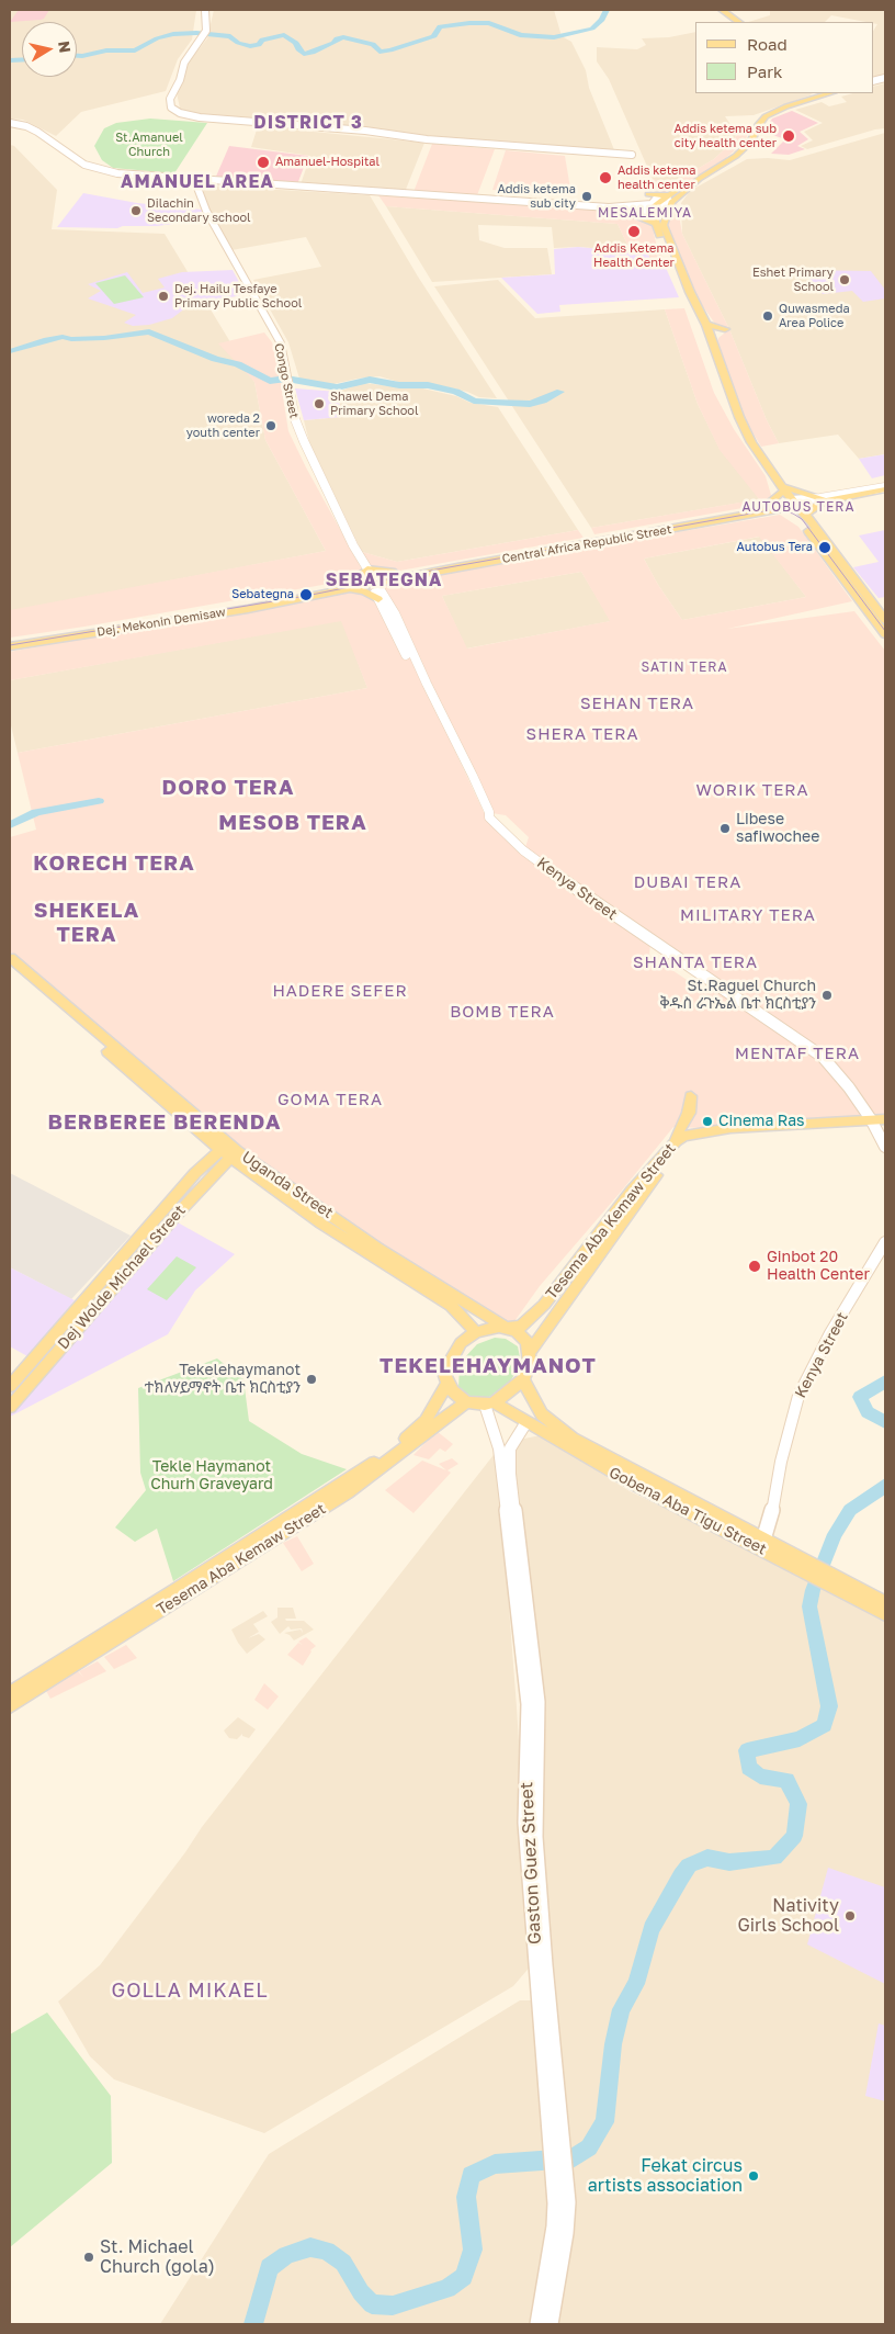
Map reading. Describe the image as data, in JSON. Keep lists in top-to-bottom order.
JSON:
{
  "streets": {
    "main road": [
      "Congo Street",
      "Central Africa Republic Street",
      "Dej. Mekonin Demisaw",
      "Kenya Street",
      "Uganda Street",
      "Tesema Aba Kemaw Street",
      "Dej Wolde Michael Street",
      "Gobena Aba Tigu Street",
      "Gaston Guez Street"
    ]
  },
  "crossings": [
    ["Congo Street", "Central Africa Republic Street"],
    ["Congo Street", "Dej. Mekonin Demisaw"],
    ["Congo Street", "Kenya Street"],
    ["Central Africa Republic Street", "Dej. Mekonin Demisaw"],
    ["Kenya Street", "Tesema Aba Kemaw Street"],
    ["Kenya Street", "Gobena Aba Tigu Street"],
    ["Uganda Street", "Tesema Aba Kemaw Street"],
    ["Uganda Street", "Dej Wolde Michael Street"],
    ["Uganda Street", "Gobena Aba Tigu Street"],
    ["Uganda Street", "Gaston Guez Street"],
    ["Tesema Aba Kemaw Street", "Gobena Aba Tigu Street"],
    ["Tesema Aba Kemaw Street", "Gaston Guez Street"],
    ["Gobena Aba Tigu Street", "Gaston Guez Street"]
  ],
  "districts": [
    "DISTRICT 3",
    "AMANUEL AREA",
    "MESALEMIYA",
    "AUTOBUS TERA",
    "SEBATEGNA",
    "SATIN TERA",
    "SEHAN TERA",
    "SHERA TERA",
    "DORO TERA",
    "WORIK TERA",
    "MESOB TERA",
    "KORECH TERA",
    "DUBAI TERA",
    "SHEKELA TERA",
    "MILITARY TERA",
    "SHANTA TERA",
    "HADERE SEFER",
    "BOMB TERA",
    "MENTAF TERA",
    "GOMA TERA",
    "BERBEREE BERENDA",
    "TEKELEHAYMANOT",
    "GOLLA MIKAEL"
  ],
  "parks": ["St.Amanuel Church", "Tekle Haymanot Churh Graveyard"],
  "places": [
    "Addis ketema sub city health center",
    "Amanuel-Hospital",
    "Addis ketema health center",
    "Addis ketema sub city",
    "Dilachin Secondary school",
    "Addis Ketema Health Center",
    "Eshet Primary School",
    "Dej. Hailu Tesfaye Primary Public School",
    "Quwasmeda Area Police",
    "Shawel Dema Primary School",
    "woreda 2 youth center",
    "Autobus Tera",
    "Sebategna",
    "Libese safiwochee",
    "St.Raguel Church ቅዱስ ራጉኤል ቤተ ክርስቲያን",
    "Cinema Ras",
    "Ginbot 20 Health Center",
    "Tekelehaymanot ተክለሃይማኖት ቤተ ክርስቲያን",
    "Nativity Girls School",
    "Fekat circus artists association",
    "St. Michael Church (gola)"
  ],
  "legend": ["Road", "Park"],
  "north": "right"
}
